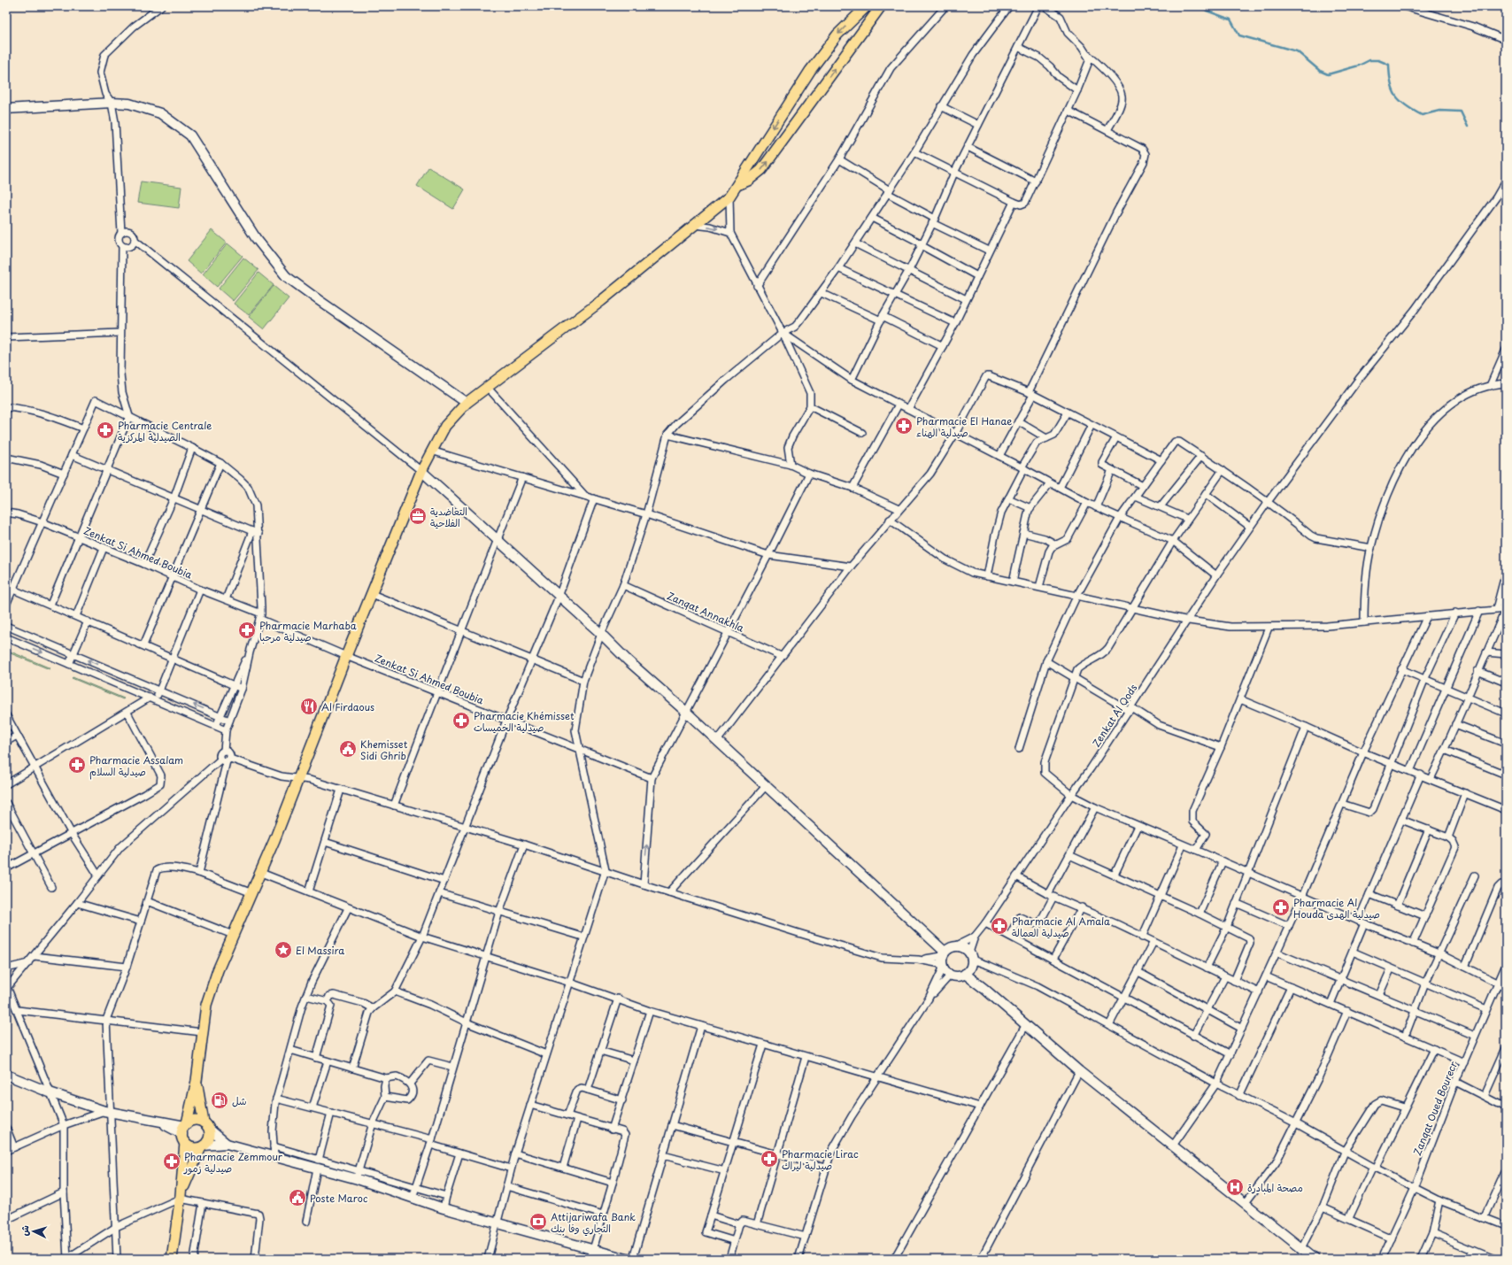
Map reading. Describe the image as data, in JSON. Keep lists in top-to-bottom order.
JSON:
{
  "streets": {
    "street": [
      "Zenkat Si Ahmed Boubia",
      "Zanqat Annakhla",
      "Zenkat Al Qods",
      "Zanqat Oued Bourecr"
    ]
  },
  "places": {
    "pharmacy": [
      "Pharmacie El Hanae صيدلية الهناء",
      "Pharmacie Centrale الصيدلية المركزية",
      "Pharmacie Marhaba صيدلية مرحبا",
      "Pharmacie Khémisset صيدلية الخميسات",
      "Pharmacie Assalam صيدلية السلام",
      "Pharmacie Al Houda صيدلية الهدى",
      "Pharmacie Al Amala صيدلية العمالة",
      "Pharmacie Lirac صيدلية ليراك",
      "Pharmacie Zemmour صيدلية زمور"
    ],
    "office": ["التعاضدية الفلاحية"],
    "restaurant": ["Al Firdaous"],
    "public building": ["Khemisset Sidi Ghrib", "Poste Maroc"],
    "place": ["El Massira"],
    "fuel station": ["شل"],
    "hospital": ["مصحة المبادرة"],
    "bank": ["Attijariwafa Bank التجاري وفا بنك"]
  },
  "north": "left"
}
